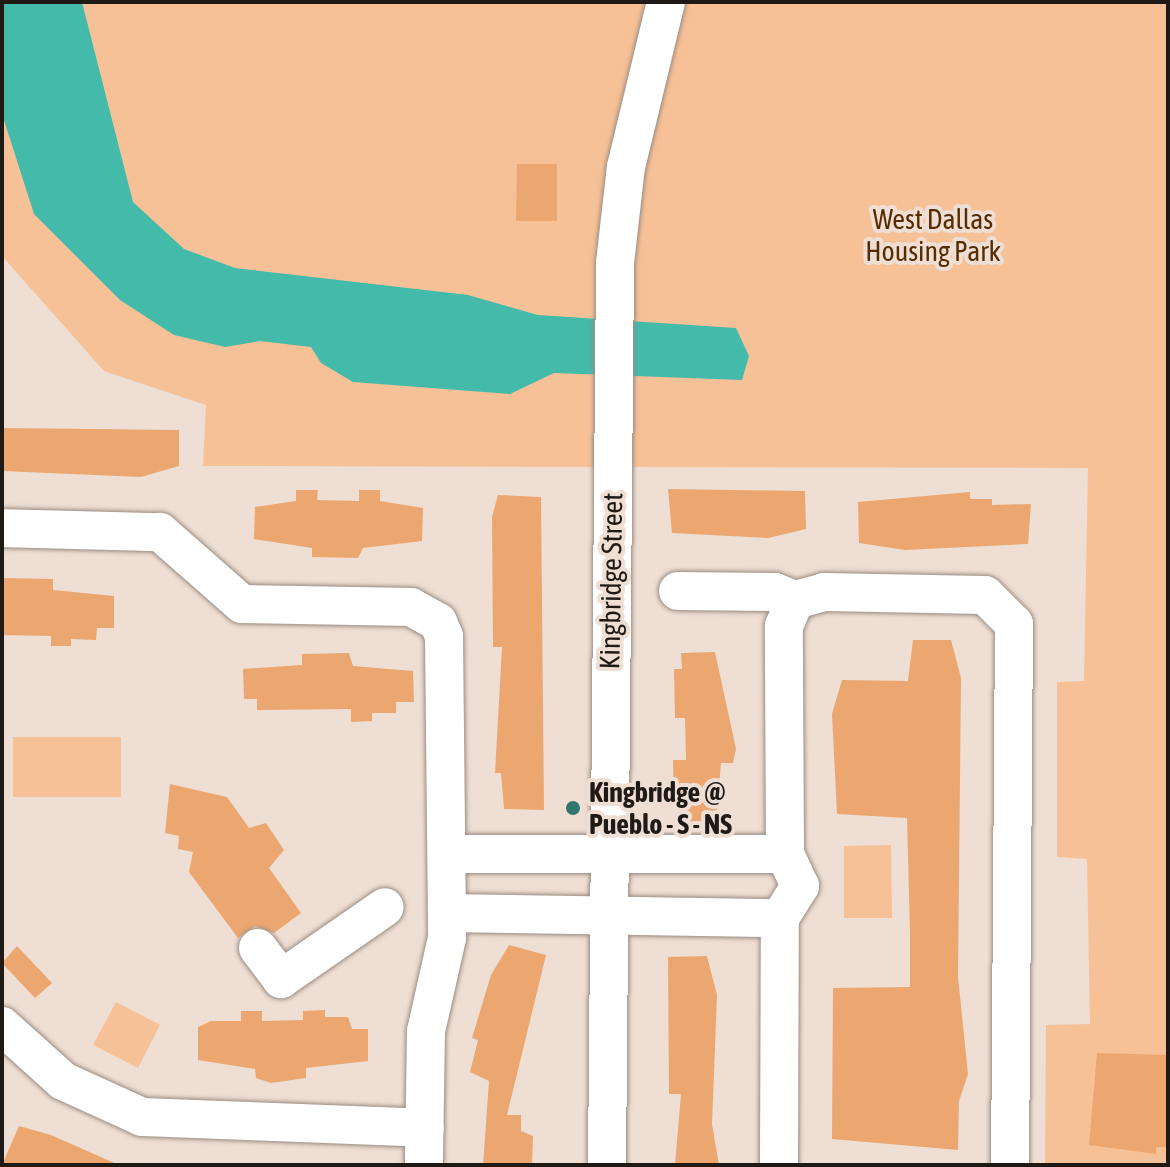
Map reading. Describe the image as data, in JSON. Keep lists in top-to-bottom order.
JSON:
{
  "streets": {
    "street": ["Kingbridge Street"]
  },
  "parks": ["West Dallas Housing Park"],
  "places": ["Kingbridge @ Pueblo - S - NS"]
}
